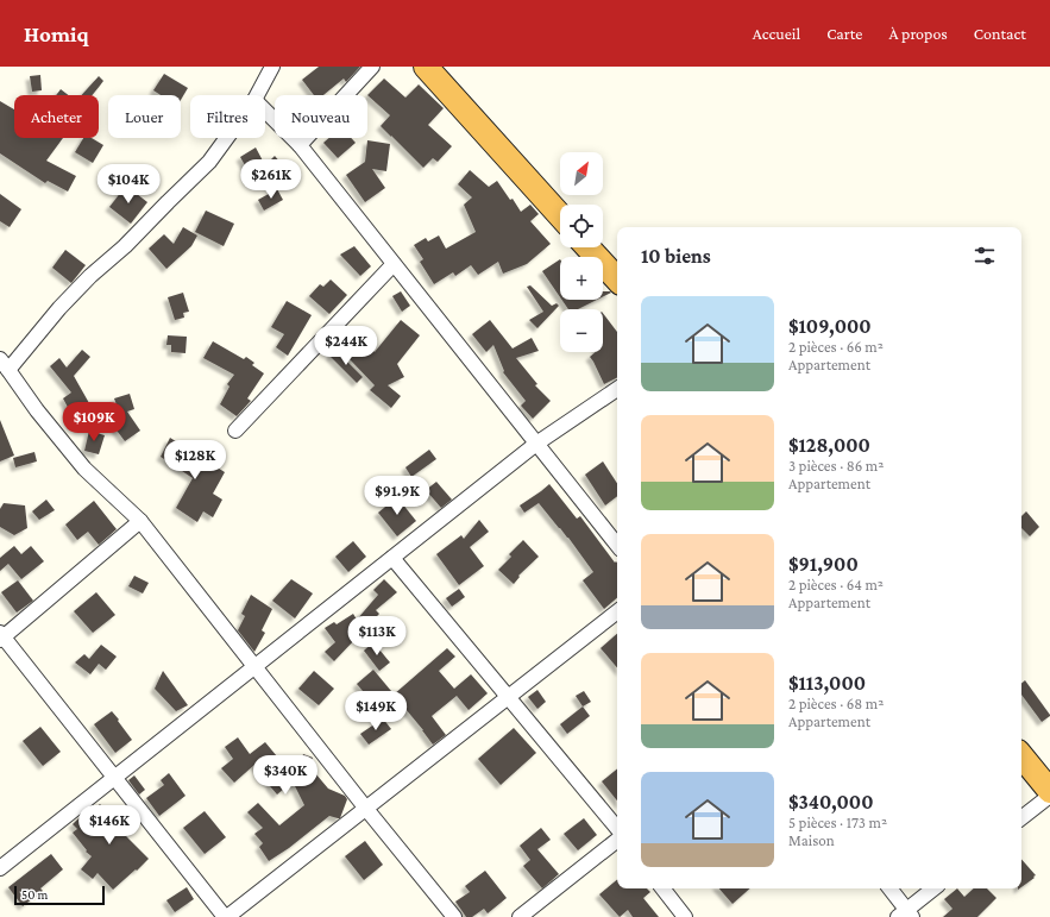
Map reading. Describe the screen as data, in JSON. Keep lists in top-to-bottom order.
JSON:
{
  "scale_bar": "50 m",
  "north": "top right",
  "page": {
    "header": "Homiq",
    "nav": [
      "Accueil",
      "Carte",
      "À propos",
      "Contact"
    ],
    "chip": [
      "Acheter",
      "Louer",
      "Filtres",
      "Nouveau"
    ],
    "map_buttons": ["+", "−"],
    "price": [
      "$261K",
      "$104K",
      "$244K",
      "$109K",
      "$128K",
      "$91.9K",
      "$113K",
      "$149K",
      "$340K",
      "$146K"
    ],
    "heading": "10 biens",
    "list": [
      {
        "name": "$109,000",
        "note": "2 pièces · 66 m² · Appartement"
      },
      {
        "name": "$128,000",
        "note": "3 pièces · 86 m² · Appartement"
      },
      {
        "name": "$91,900",
        "note": "2 pièces · 64 m² · Appartement"
      },
      {
        "name": "$113,000",
        "note": "2 pièces · 68 m² · Appartement"
      },
      {
        "name": "$340,000",
        "note": "5 pièces · 173 m² · Maison"
      }
    ],
    "scale": "50 m"
  }
}
